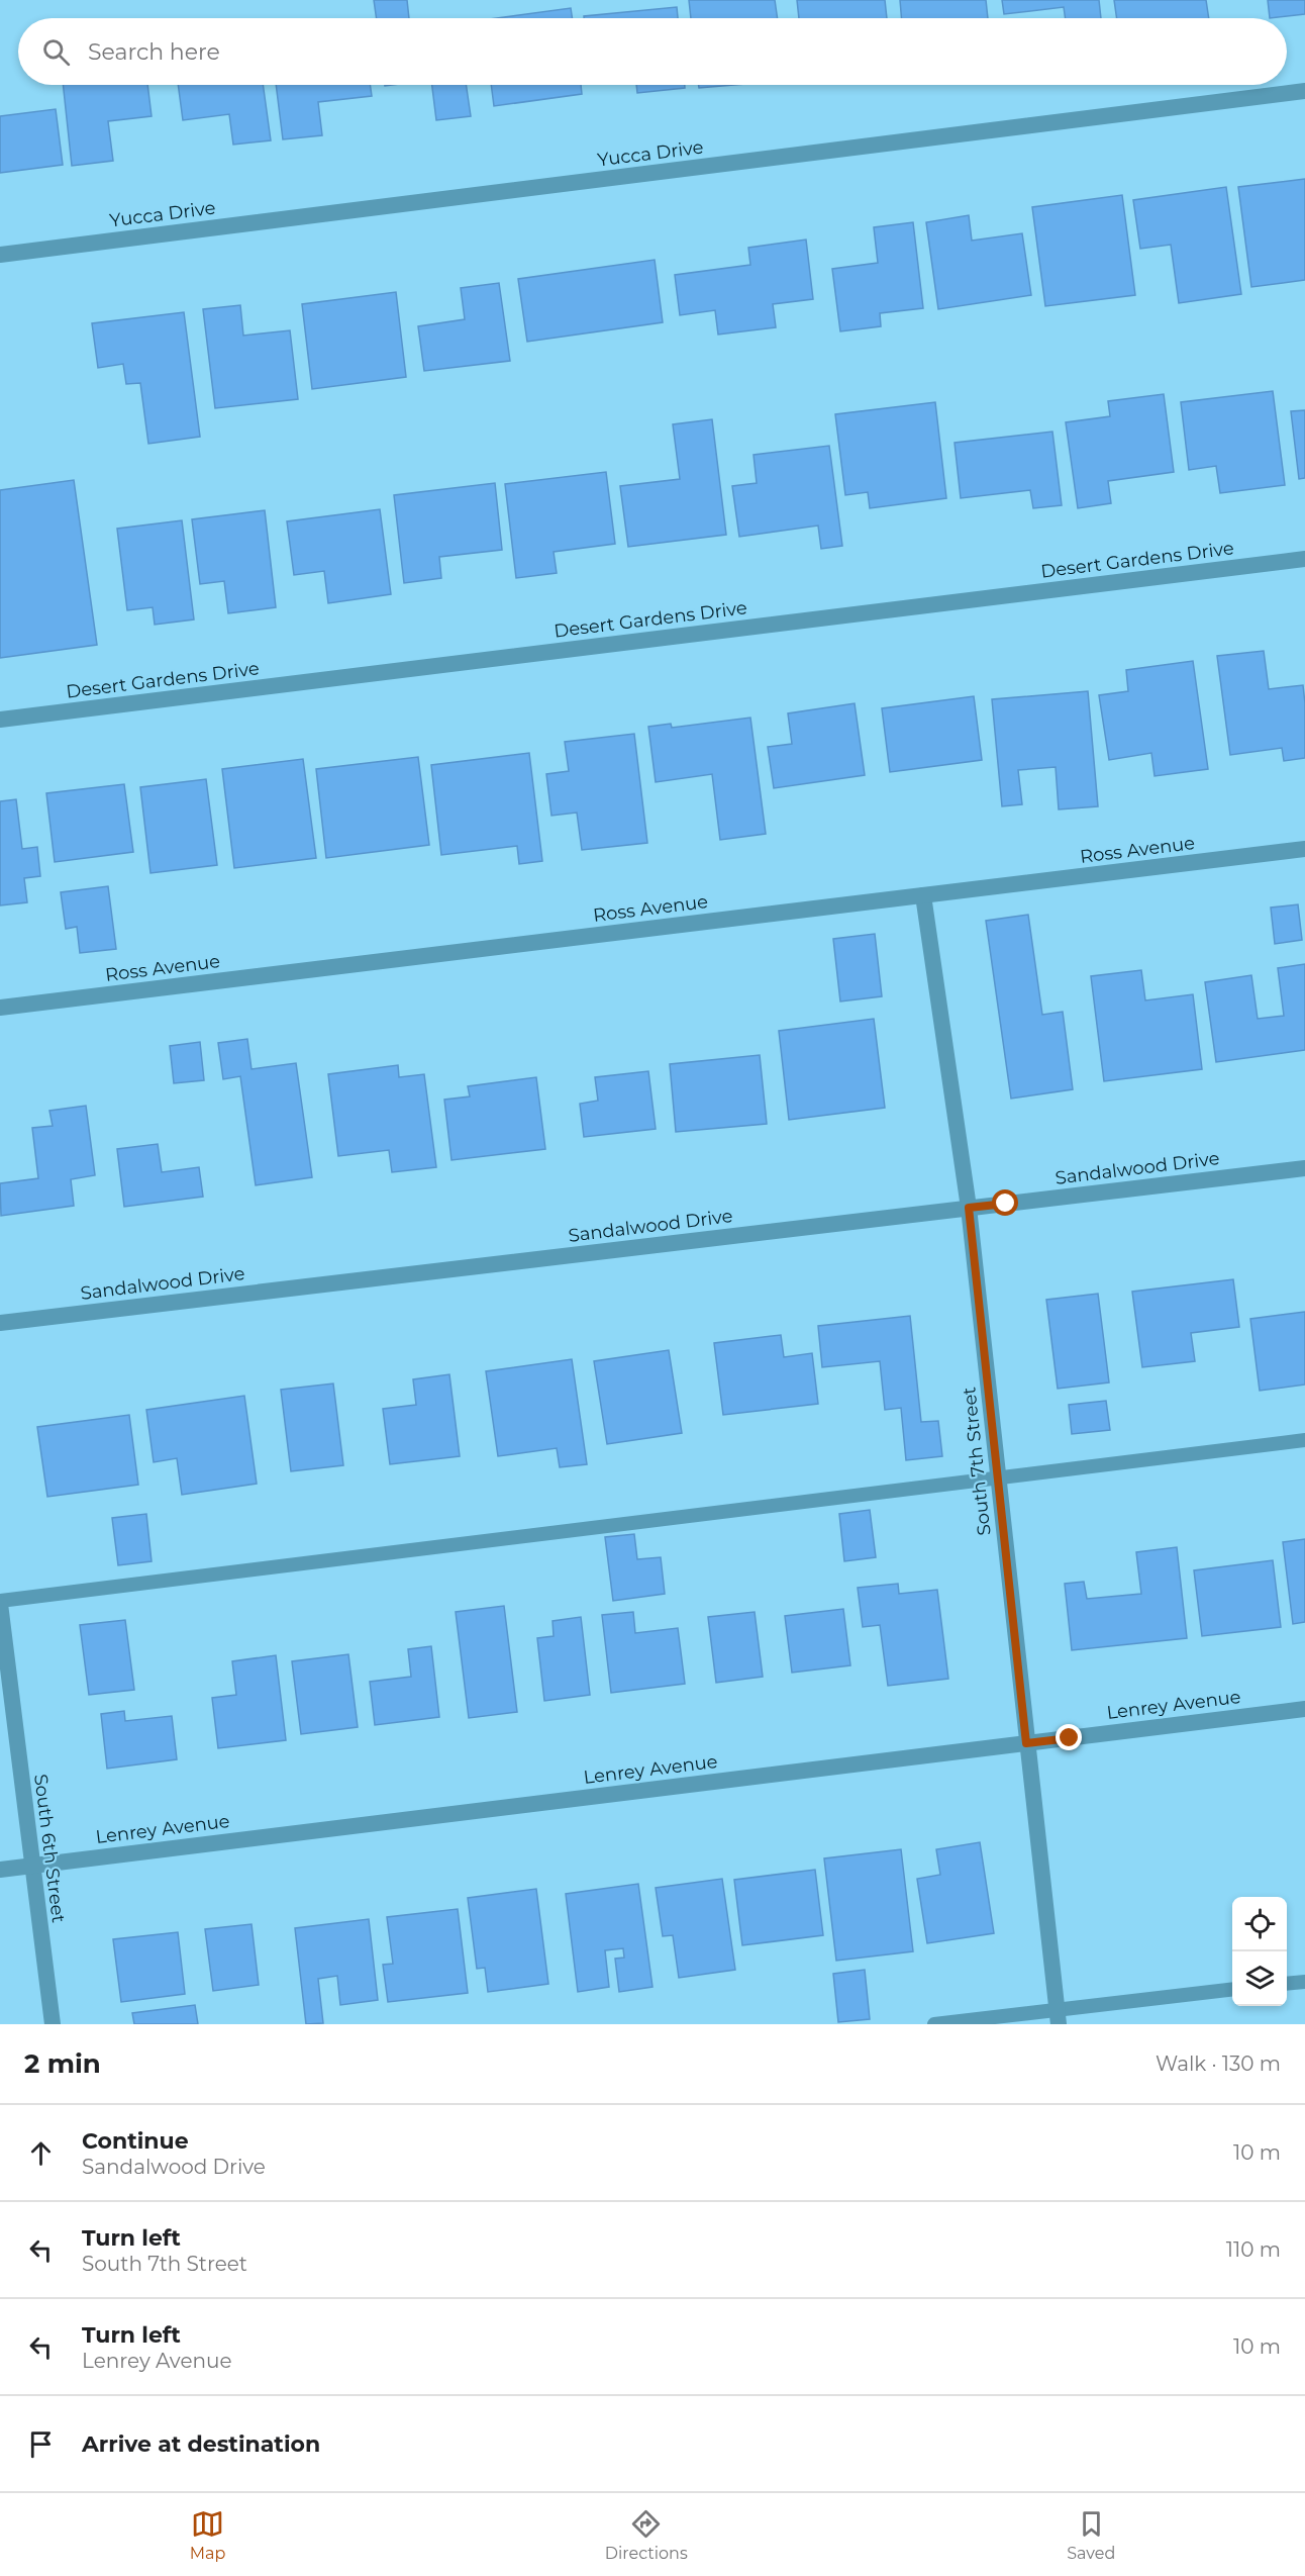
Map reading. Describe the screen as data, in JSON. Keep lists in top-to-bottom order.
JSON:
{
  "streets": {
    "street": [
      "Yucca Drive",
      "Desert Gardens Drive",
      "Ross Avenue",
      "Sandalwood Drive",
      "South 7th Street",
      "Lenrey Avenue",
      "South 6th Street"
    ]
  },
  "crossings": [
    ["Ross Avenue", "South 7th Street"],
    ["Sandalwood Drive", "South 7th Street"],
    ["South 7th Street", "Lenrey Avenue"],
    ["Lenrey Avenue", "South 6th Street"]
  ],
  "page": {
    "search": "Search here",
    "heading": ["2 min", "Walk · 130 m"],
    "list": [
      ["Continue", "Sandalwood Drive", "10 m"],
      ["Turn left", "South 7th Street", "110 m"],
      ["Turn left", "Lenrey Avenue", "10 m"],
      "Arrive at destination"
    ],
    "nav": ["Map", "Directions", "Saved"]
  }
}
